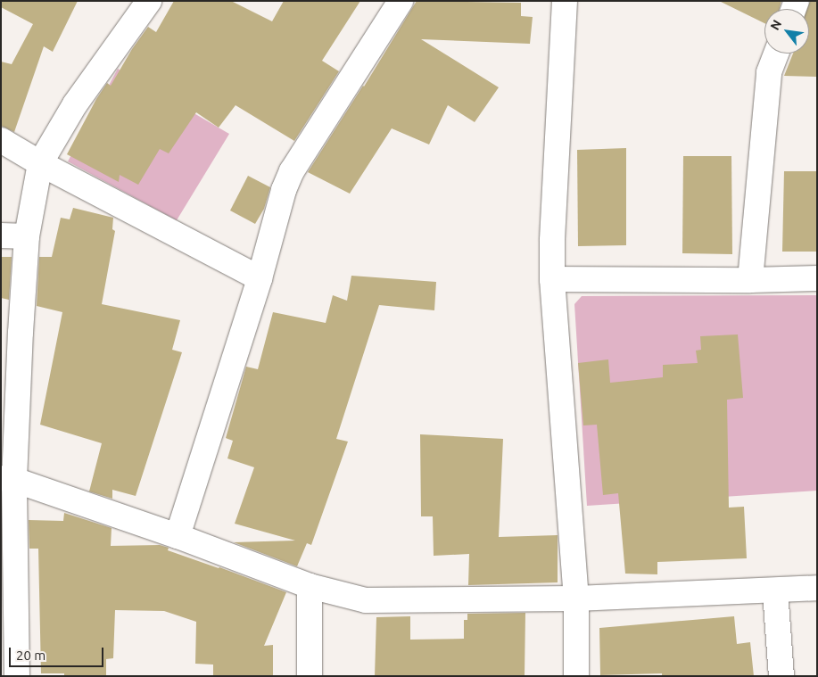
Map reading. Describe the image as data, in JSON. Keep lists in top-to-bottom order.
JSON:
{
  "scale_bar": "20 m",
  "north": "top left"
}
